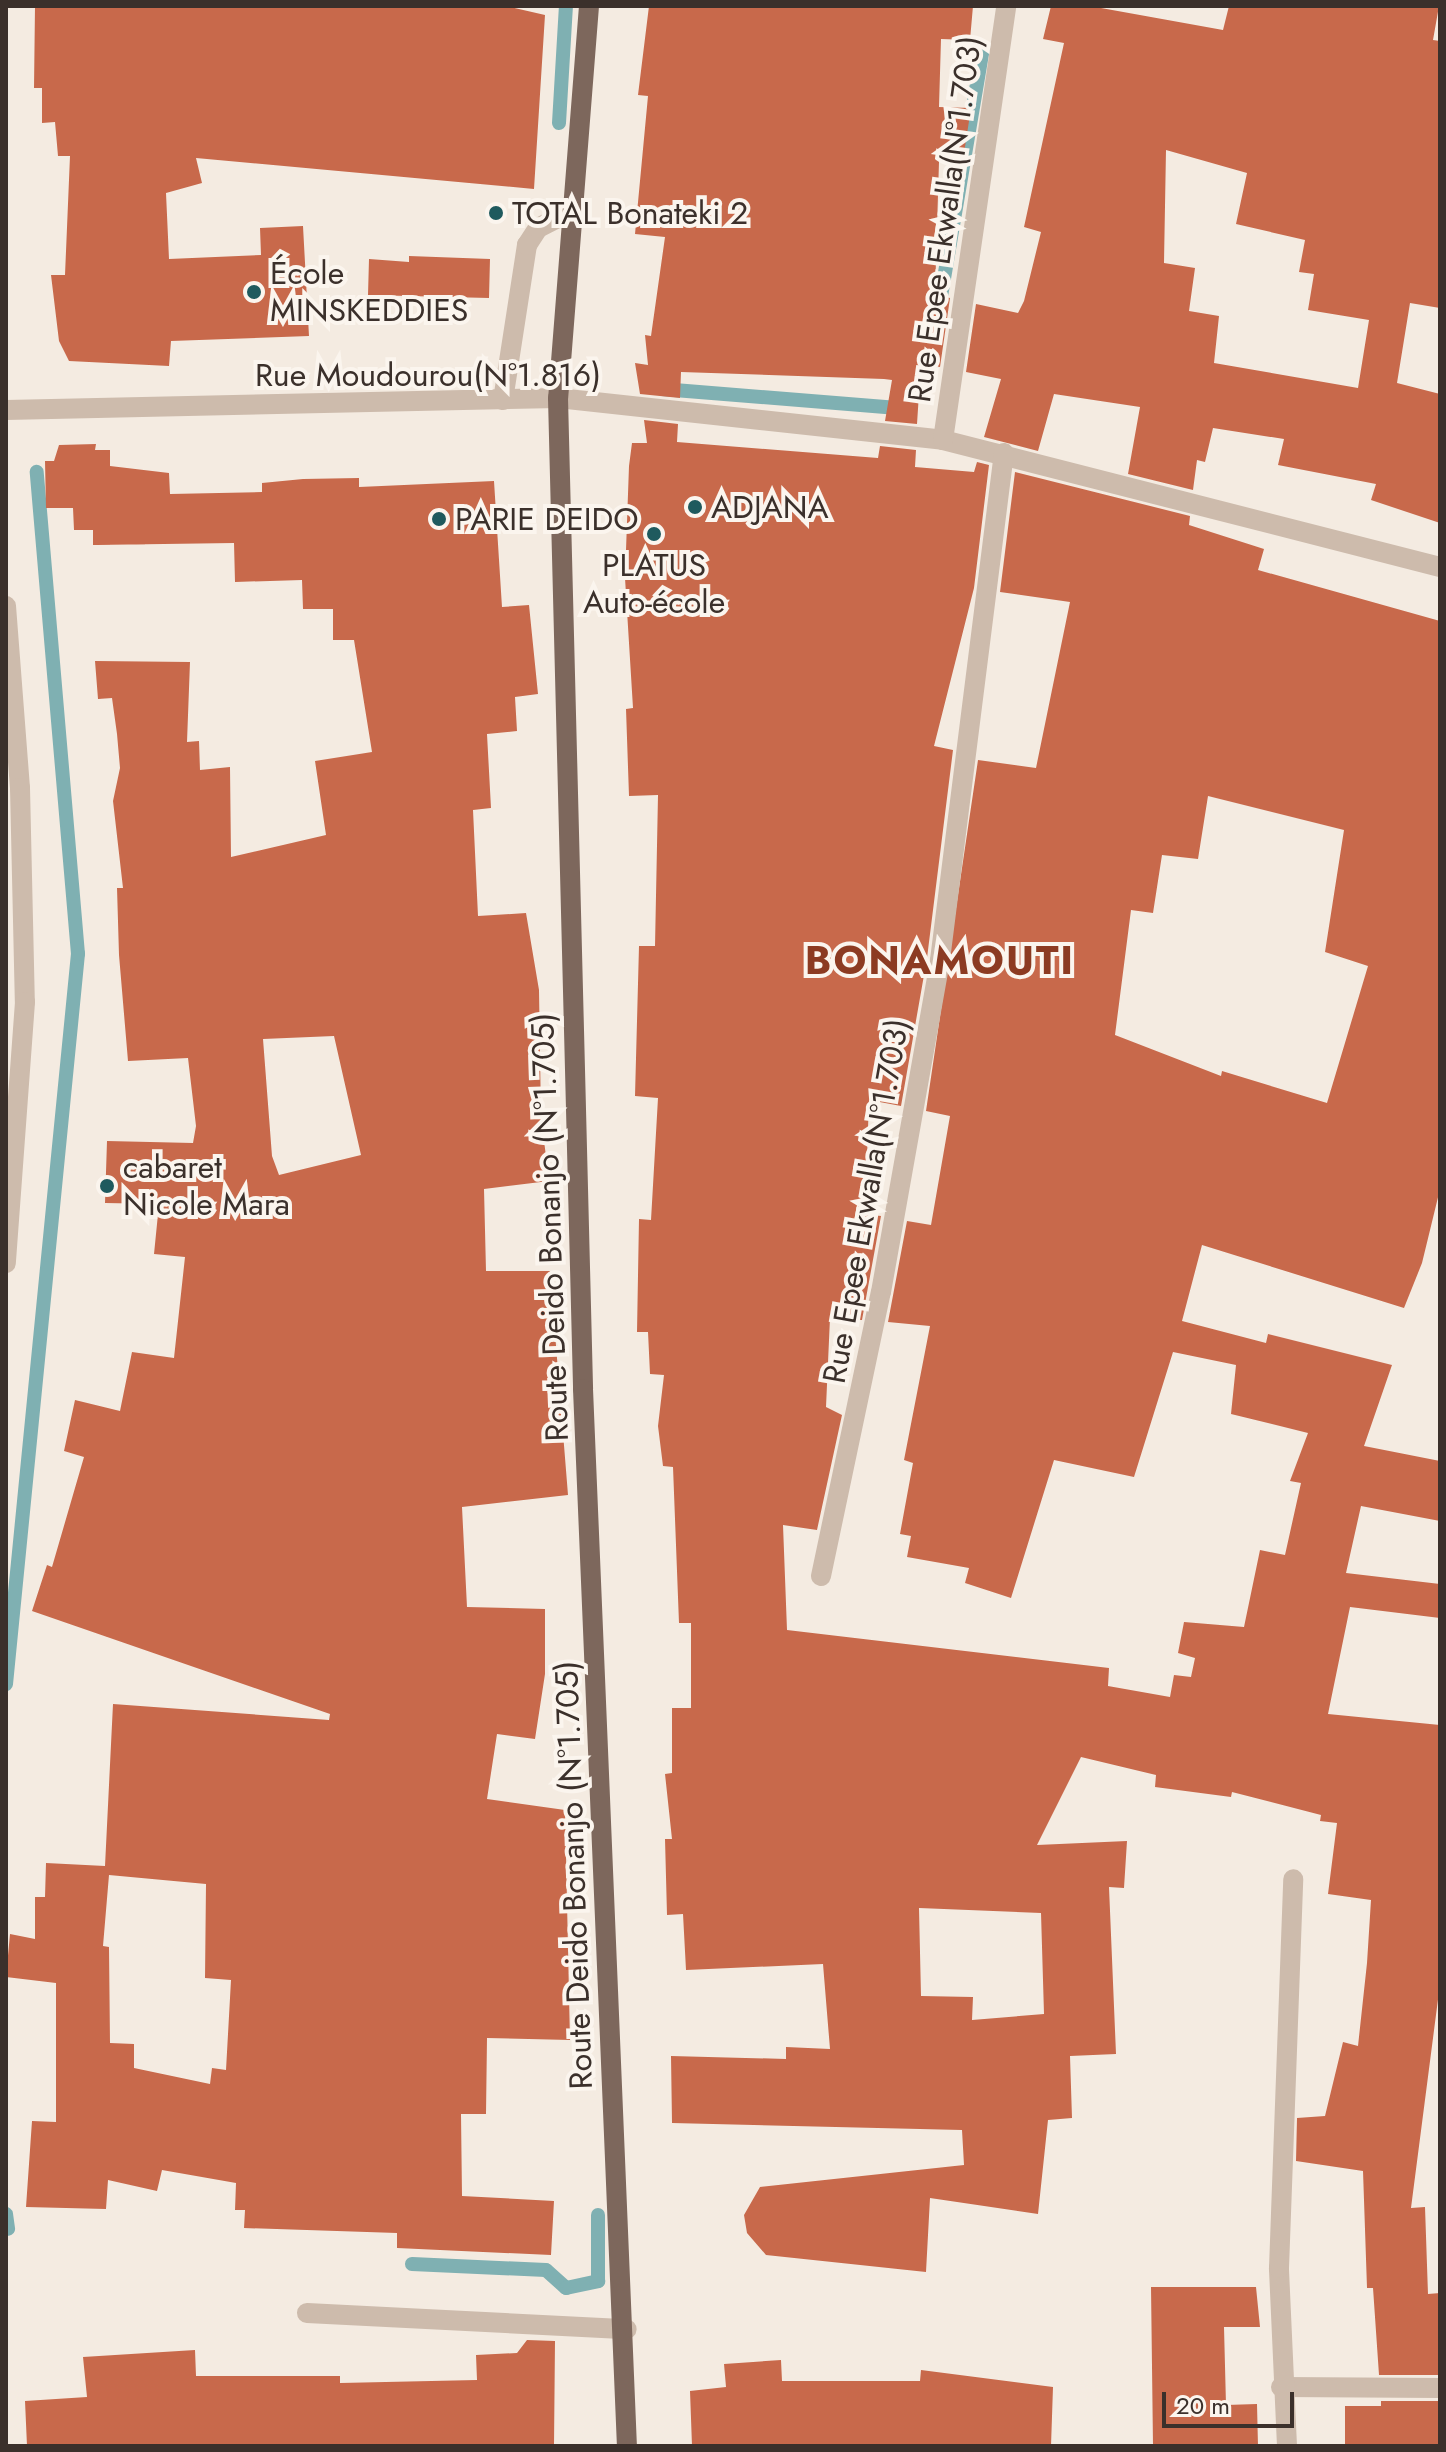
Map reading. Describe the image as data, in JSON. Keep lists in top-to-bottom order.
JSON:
{
  "streets": {
    "main road": ["Route Deido Bonanjo (N°1.705)"],
    "street": ["Rue Epee Ekwalla(N°1.703)", "Rue Moudourou(N°1.816)"]
  },
  "crossings": [
    ["Rue Epee Ekwalla(N°1.703)", "Rue Moudourou(N°1.816)"],
    ["Rue Moudourou(N°1.816)", "Route Deido Bonanjo (N°1.705)"]
  ],
  "districts": ["BONAMOUTI"],
  "places": [
    "TOTAL Bonateki 2",
    "École MINSKEDDIES",
    "ADJANA",
    "PARIE DEIDO",
    "PLATUS Auto-école",
    "cabaret Nicole Mara"
  ],
  "scale_bar": "20 m"
}
